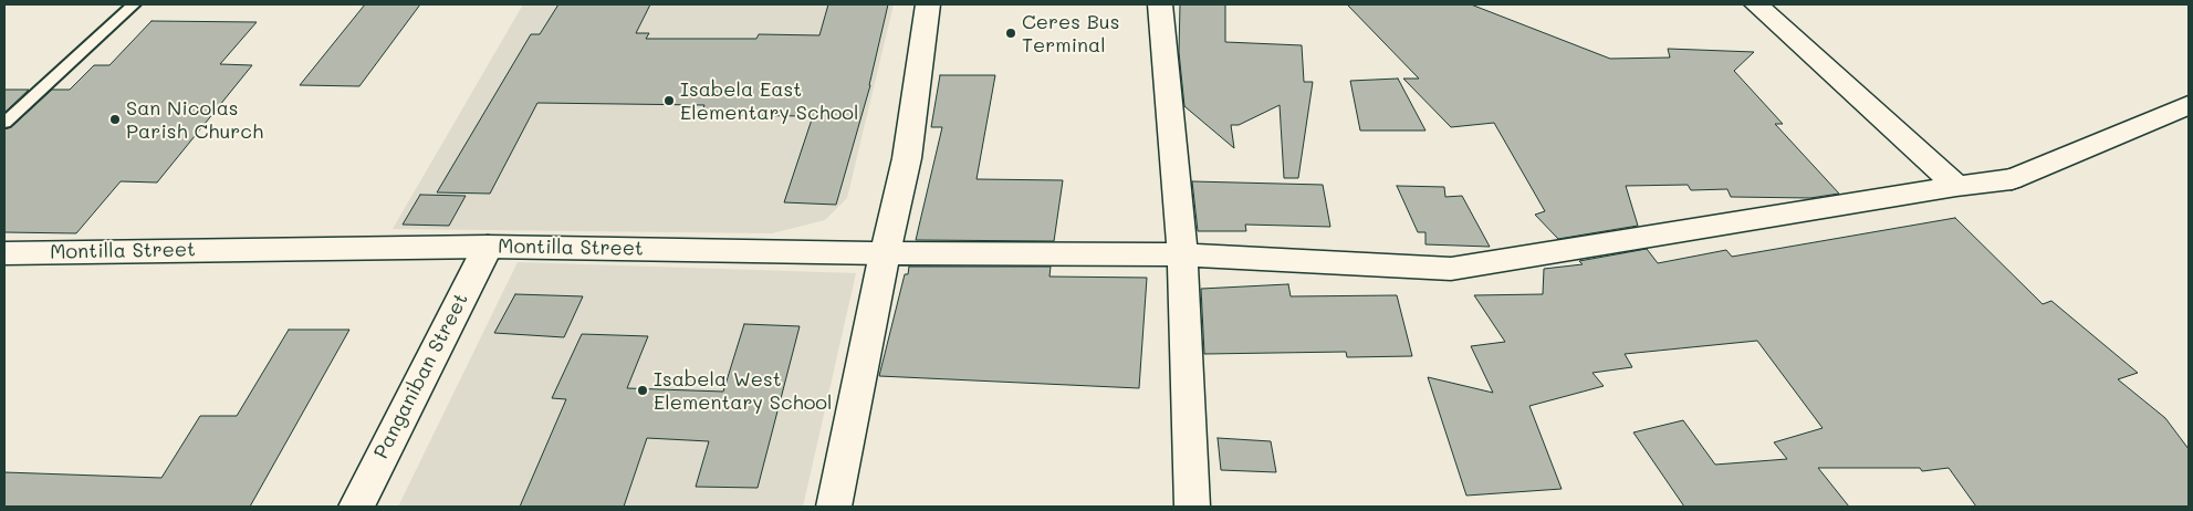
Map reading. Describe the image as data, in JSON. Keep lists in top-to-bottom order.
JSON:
{
  "streets": {
    "street": ["Montilla Street", "Panganiban Street"]
  },
  "crossings": [
    ["Montilla Street", "Panganiban Street"]
  ],
  "places": [
    "Ceres Bus Terminal",
    "Isabela East Elementary School",
    "San Nicolas Parish Church",
    "Isabela West Elementary School"
  ]
}
